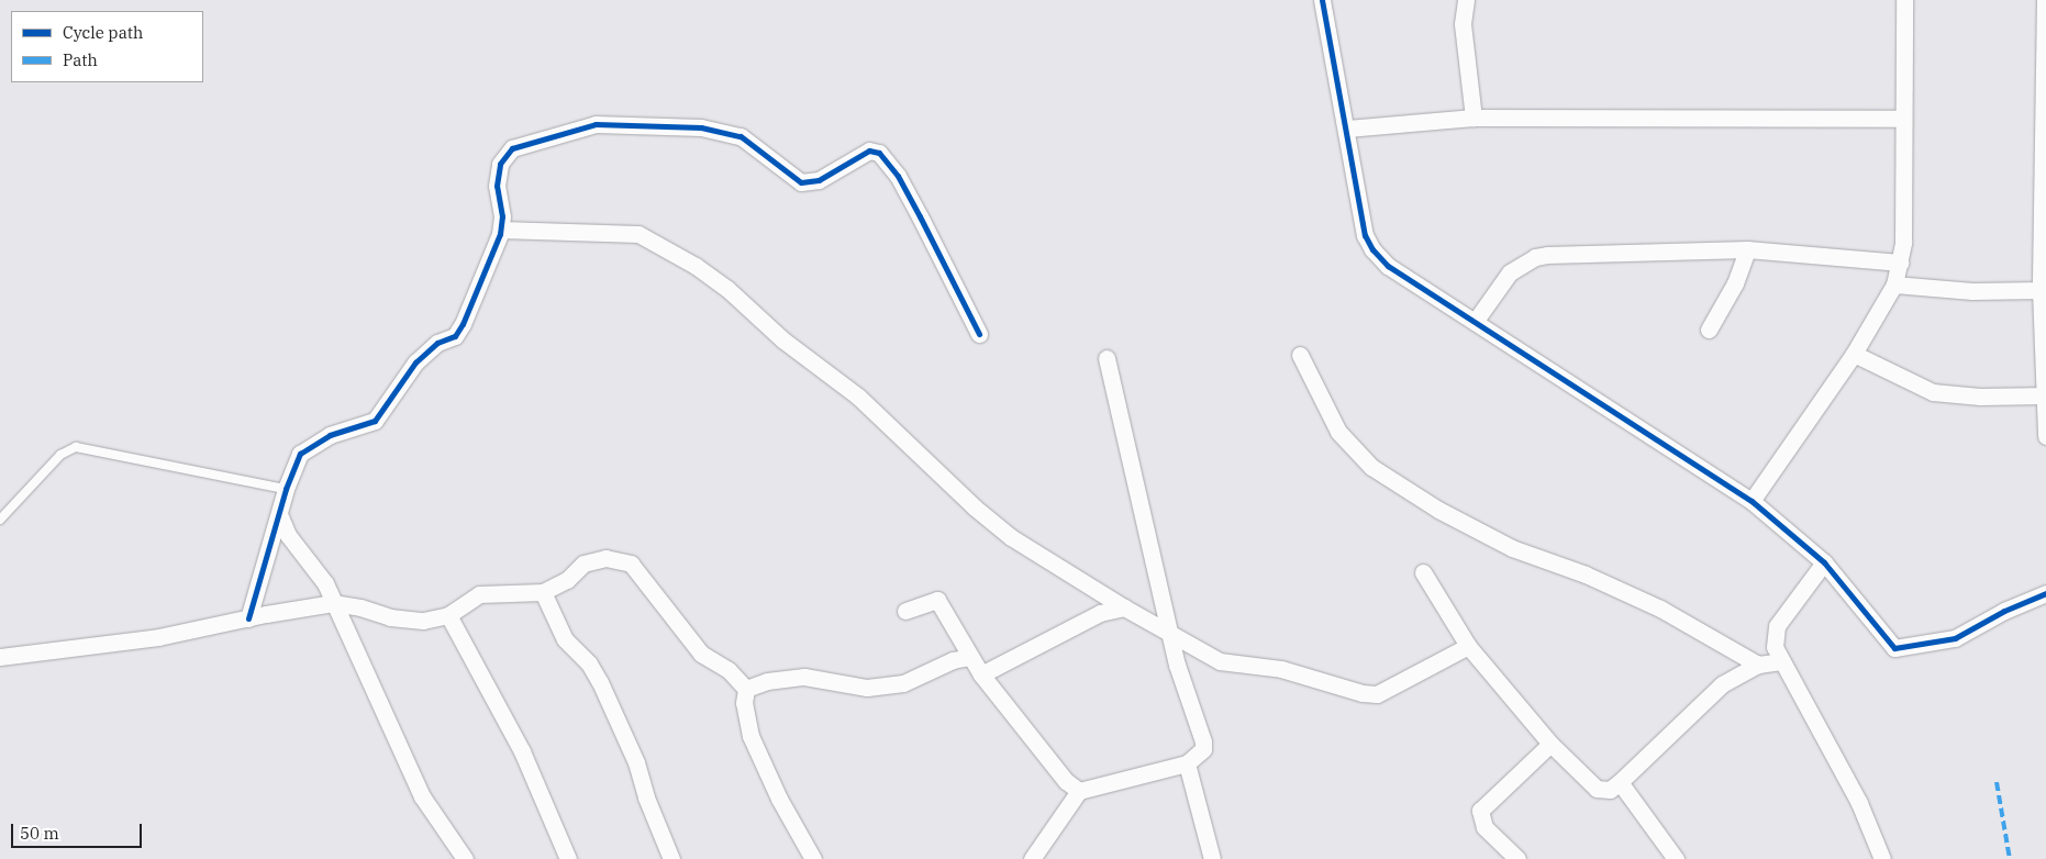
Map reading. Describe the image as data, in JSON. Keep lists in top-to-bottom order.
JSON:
{
  "legend": ["Cycle path", "Path"],
  "scale_bar": "50 m"
}
